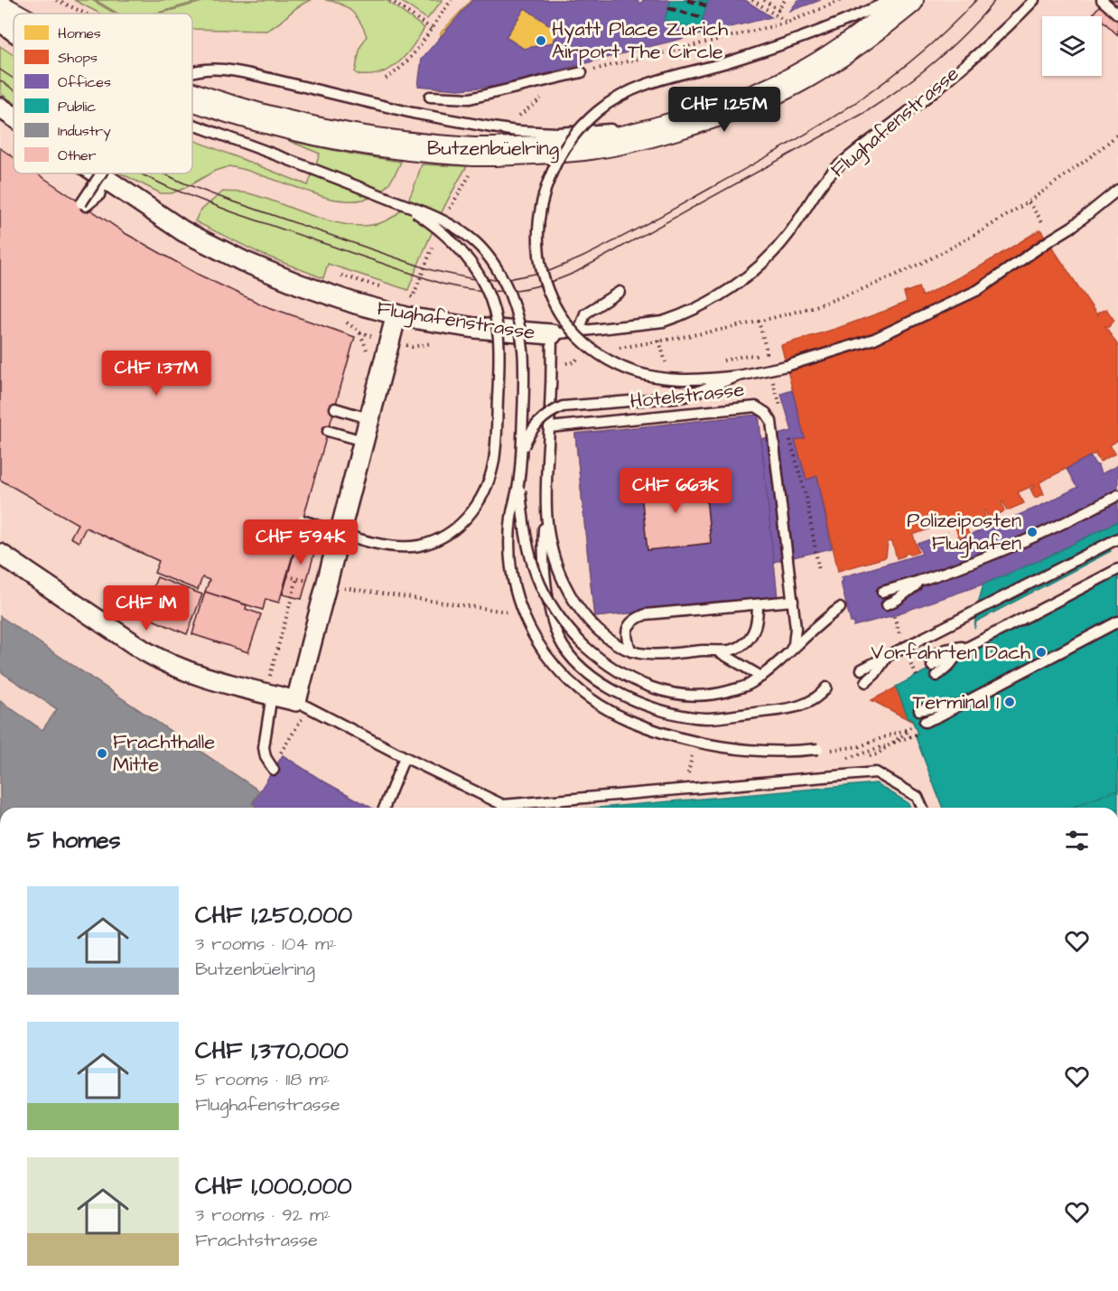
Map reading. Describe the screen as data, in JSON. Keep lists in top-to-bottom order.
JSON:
{
  "streets": {
    "main road": ["Butzenbüelring"],
    "street": ["Flughafenstrasse"],
    "lane": ["Hotelstrasse"]
  },
  "places": [
    "Hyatt Place Zurich Airport The Circle",
    "Polizeiposten Flughafen",
    "Vorfahrten Dach",
    "Terminal 1",
    "Frachthalle Mitte"
  ],
  "legend": [
    "Homes",
    "Shops",
    "Offices",
    "Public",
    "Industry",
    "Other"
  ],
  "page": {
    "price": [
      "CHF 1.25M",
      "CHF 1.37M",
      "CHF 663K",
      "CHF 594K",
      "CHF 1M"
    ],
    "heading": "5 homes",
    "list": [
      {
        "name": "CHF 1,250,000",
        "note": "3 rooms · 104 m² · Butzenbüelring"
      },
      {
        "name": "CHF 1,370,000",
        "note": "5 rooms · 118 m² · Flughafenstrasse"
      },
      {
        "name": "CHF 1,000,000",
        "note": "3 rooms · 92 m² · Frachtstrasse"
      }
    ]
  }
}
